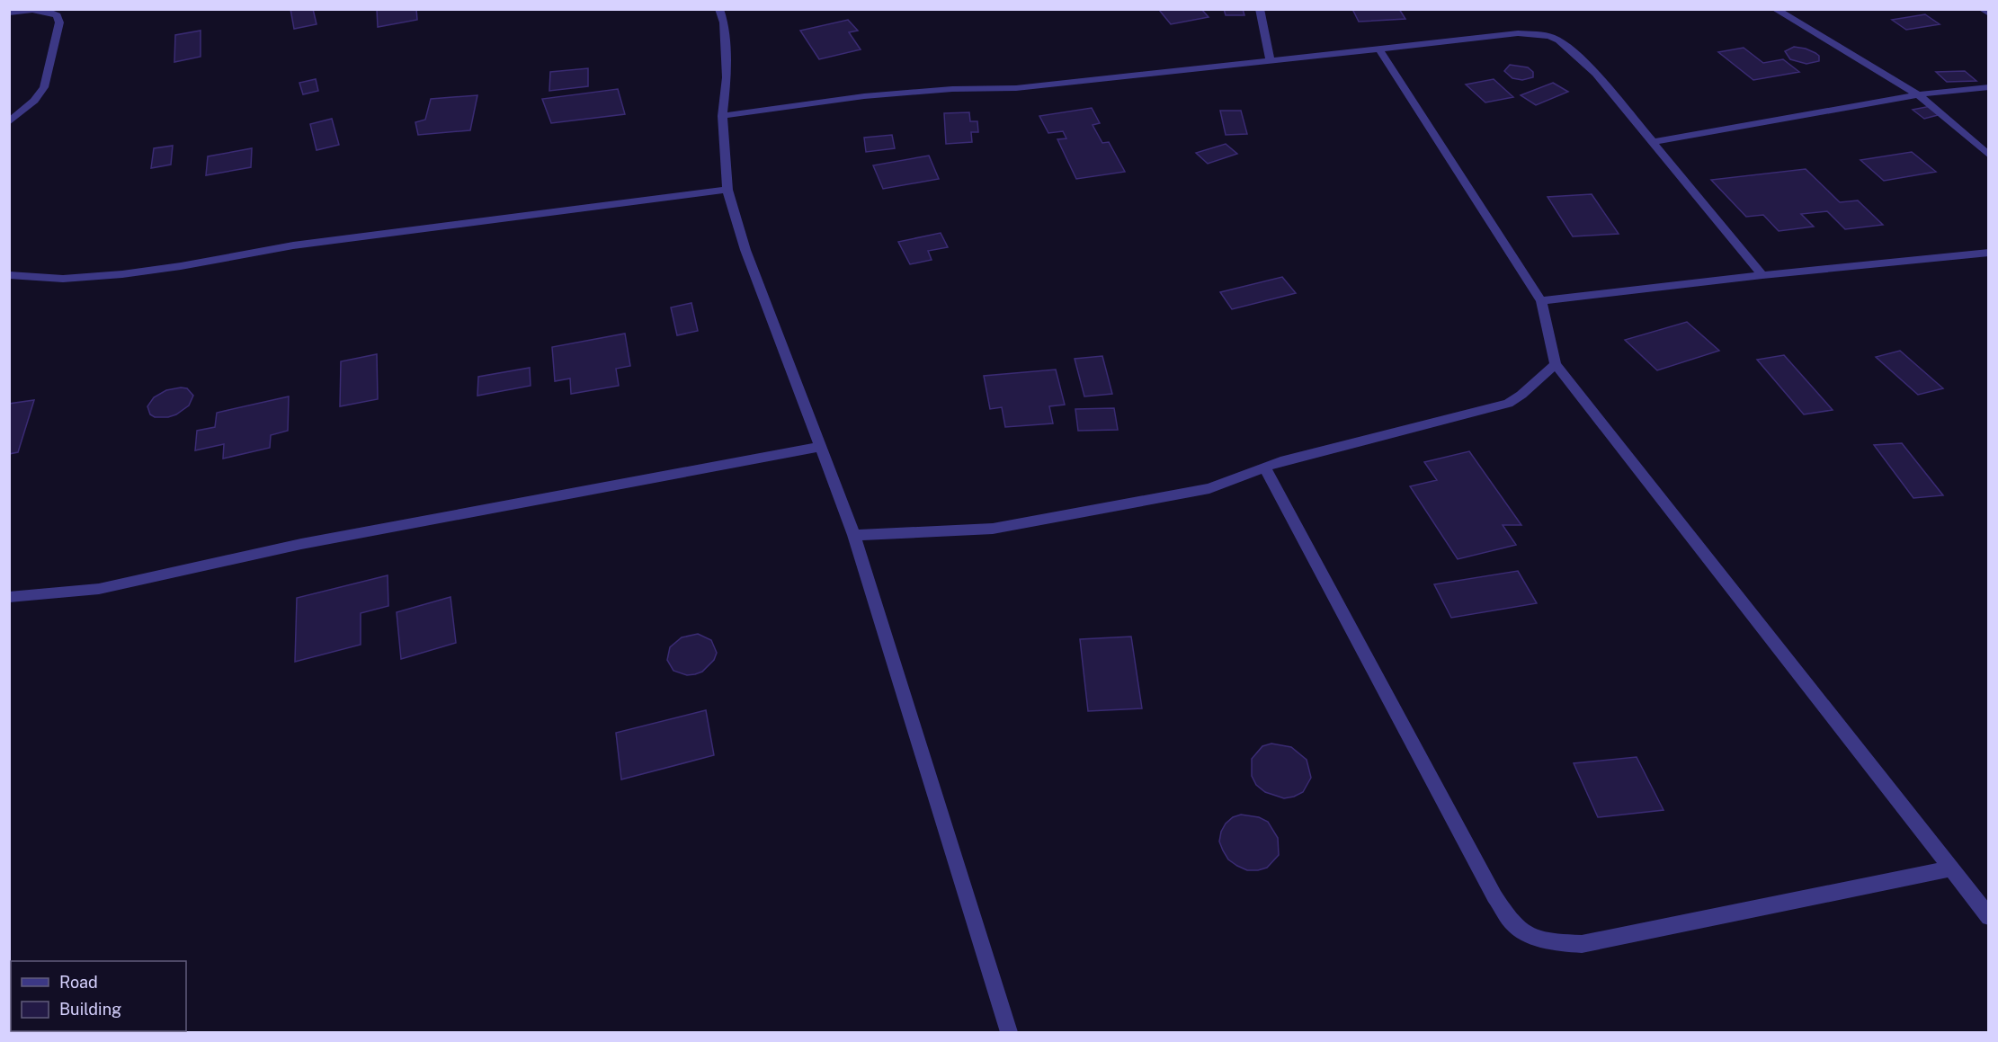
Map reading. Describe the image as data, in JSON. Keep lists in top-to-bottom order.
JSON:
{
  "legend": ["Road", "Building"]
}
